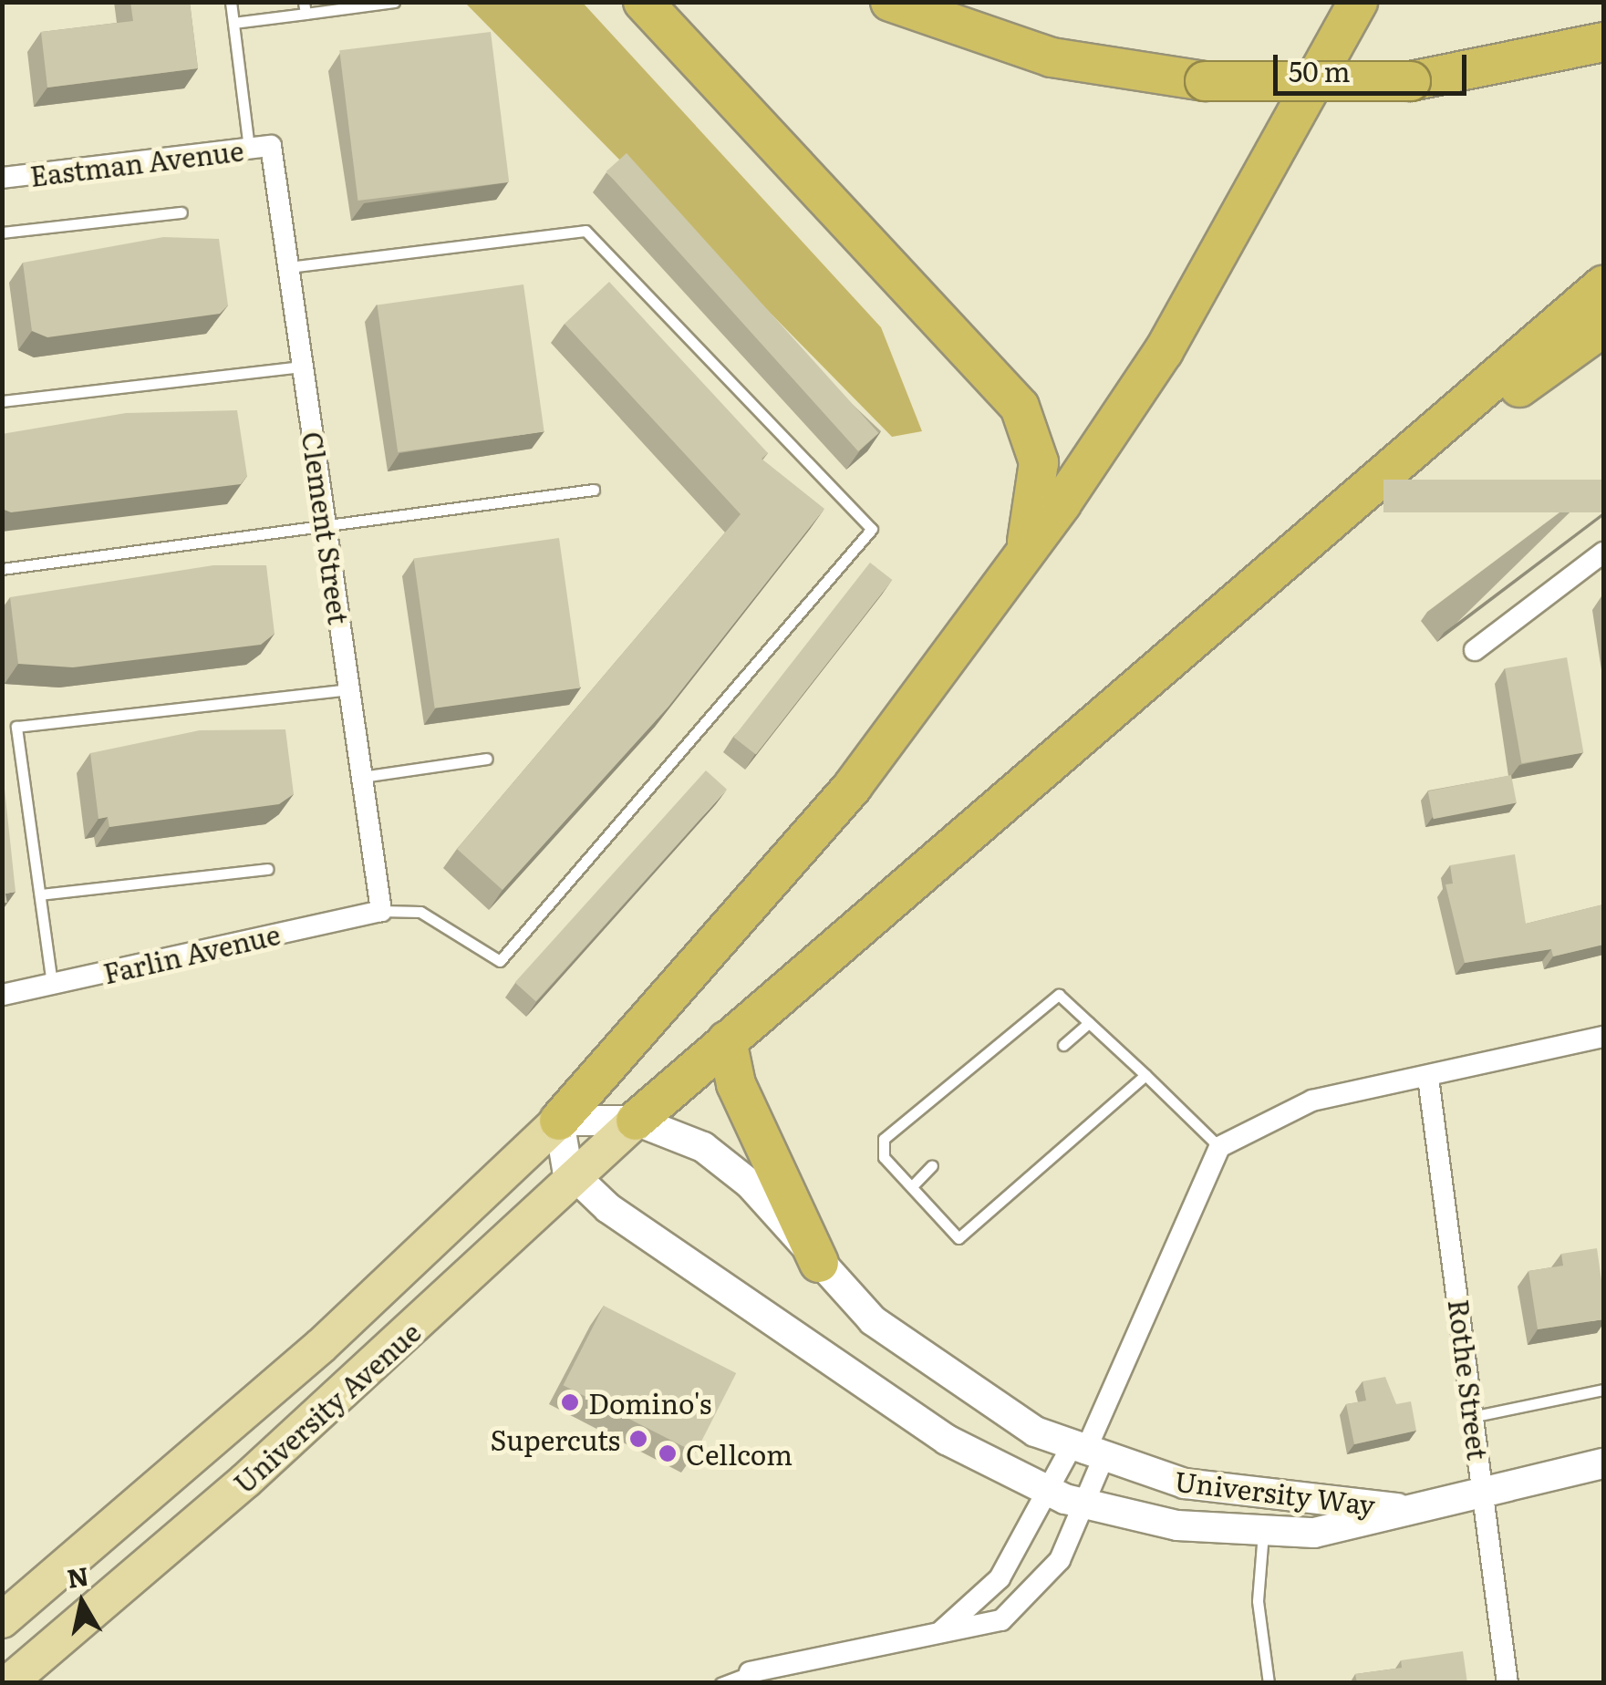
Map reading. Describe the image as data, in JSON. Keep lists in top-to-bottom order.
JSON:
{
  "streets": {
    "main road": ["University Avenue", "University Way"],
    "street": [
      "Eastman Avenue",
      "Clement Street",
      "Farlin Avenue",
      "Rothe Street"
    ]
  },
  "crossings": [
    ["Eastman Avenue", "Clement Street"],
    ["Clement Street", "Farlin Avenue"],
    ["University Avenue", "University Way"]
  ],
  "places": ["Domino's", "Supercuts", "Cellcom"],
  "scale_bar": "50 m",
  "north": "top"
}
